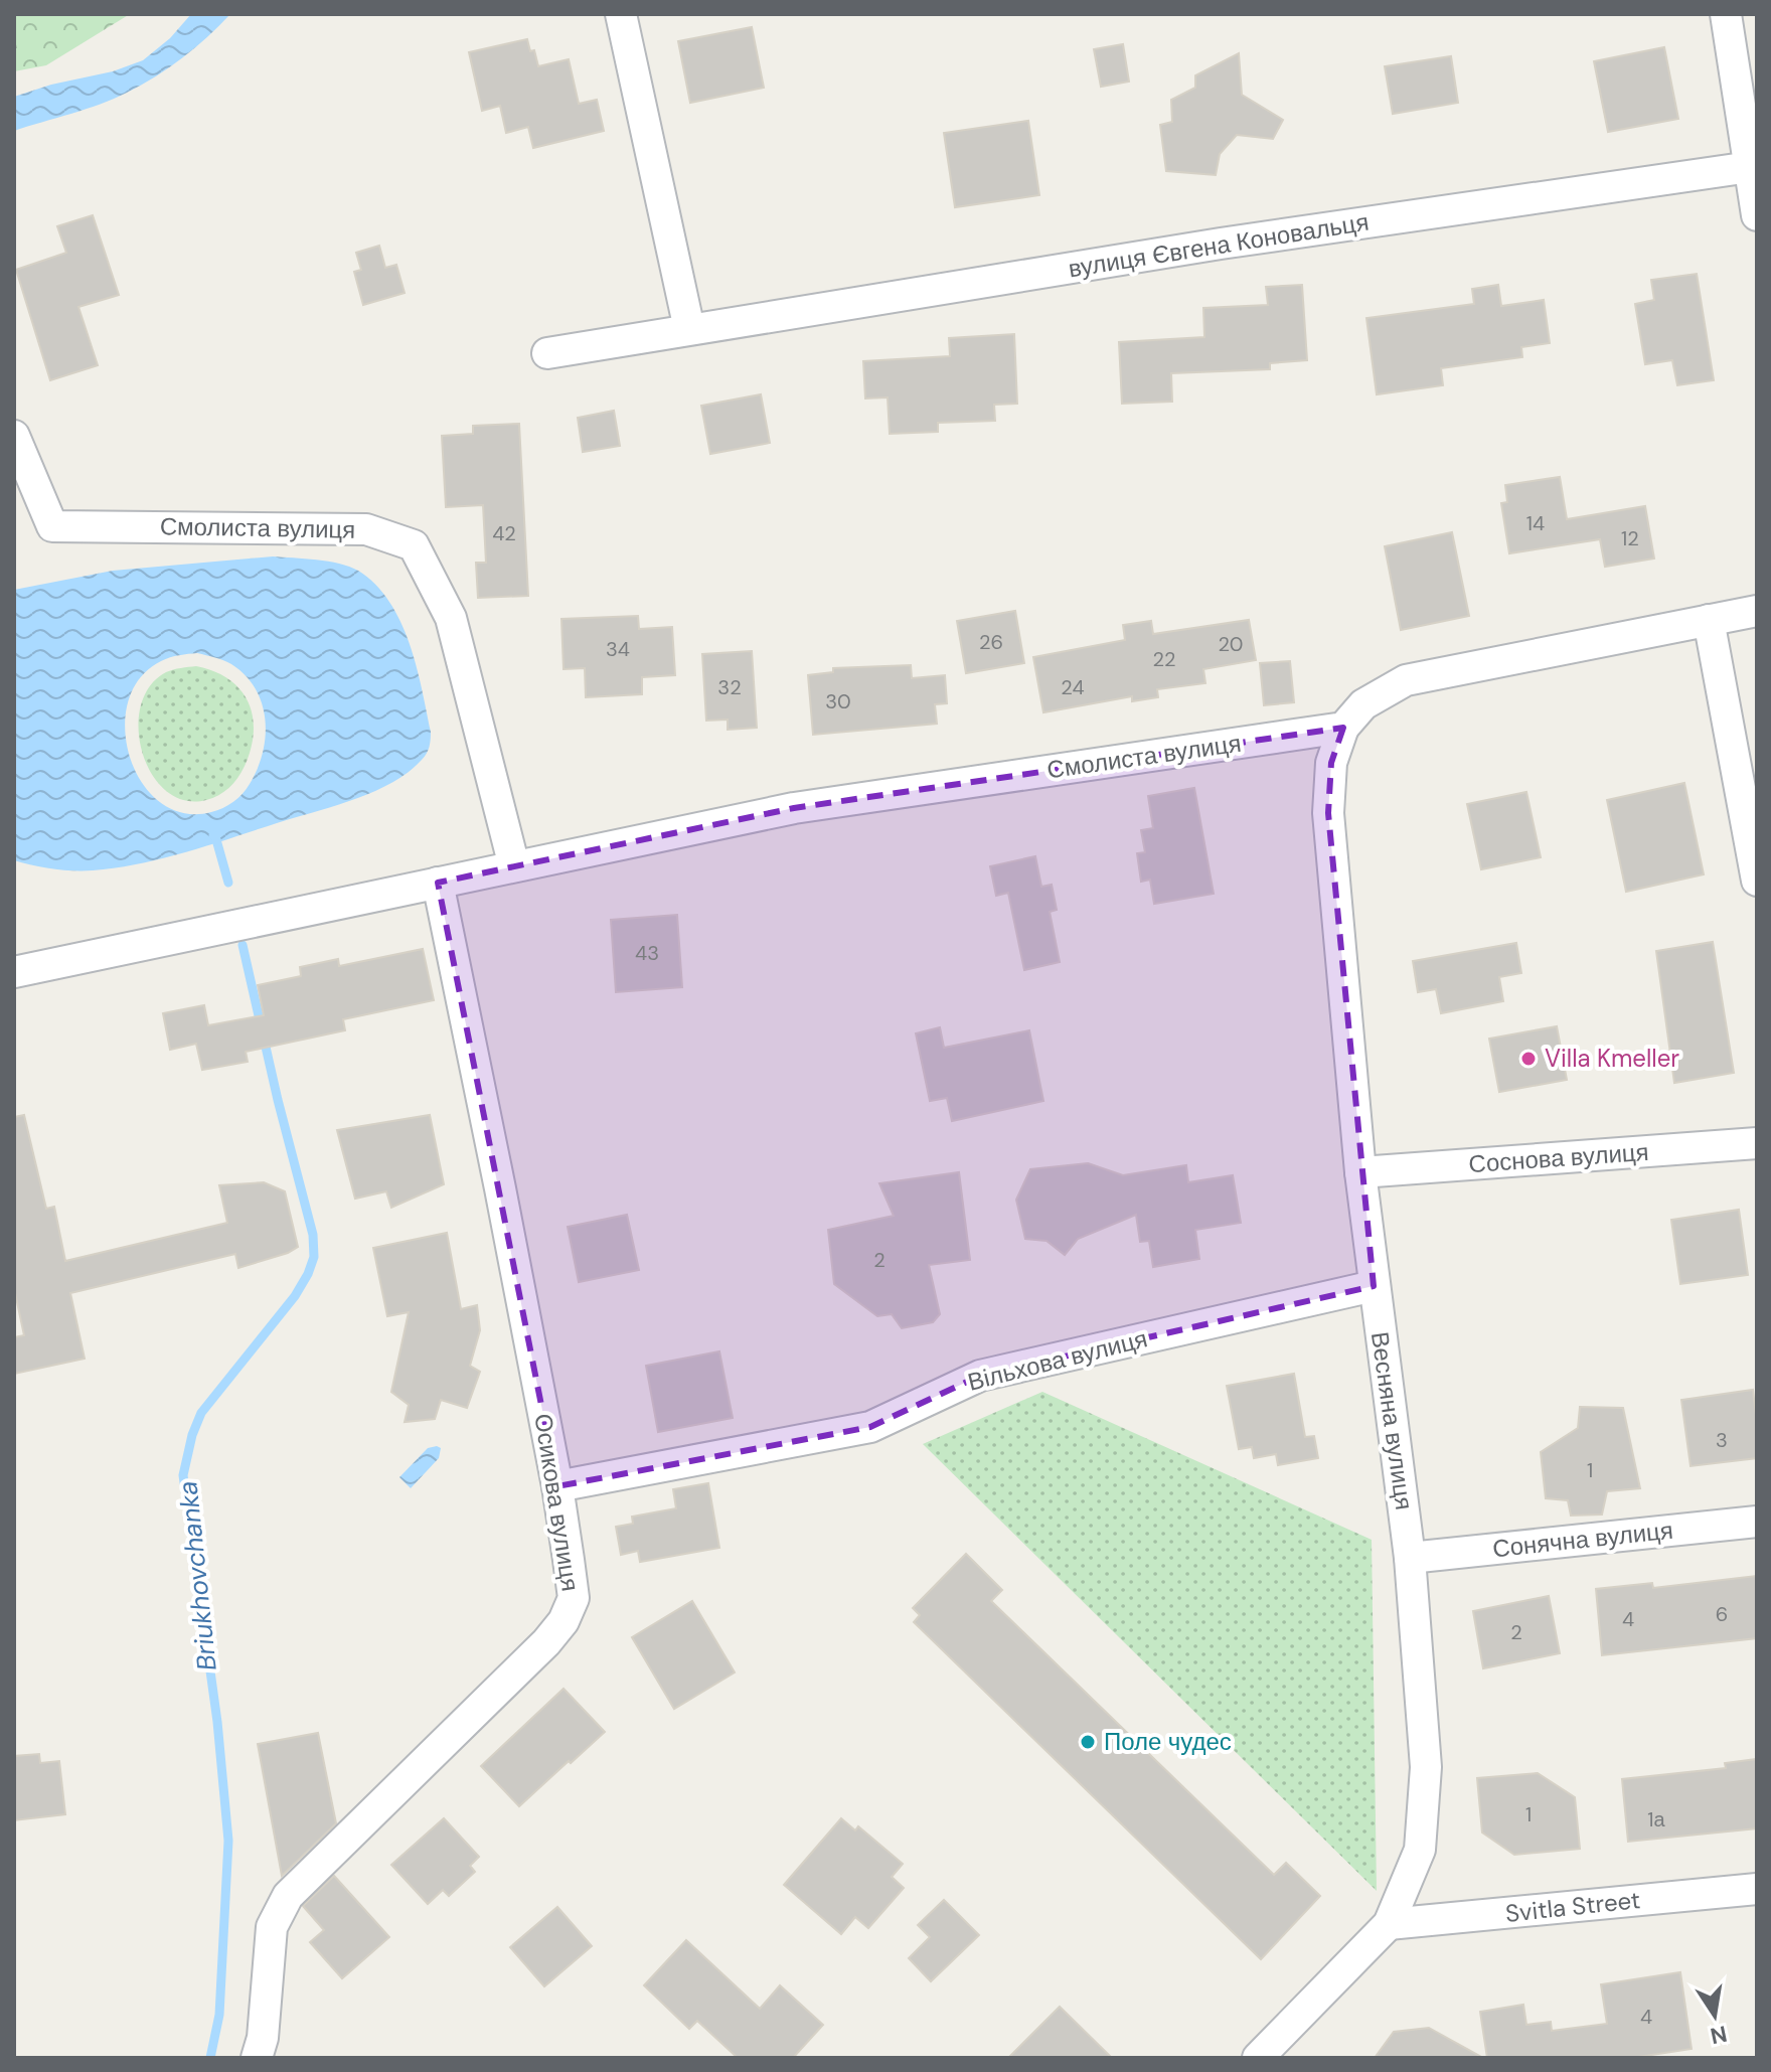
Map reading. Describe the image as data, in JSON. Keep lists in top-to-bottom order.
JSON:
{
  "streets": {
    "street": [
      "вулиця Євгена Коновальця",
      "Смолиста вулиця",
      "Соснова вулиця",
      "Вільхова вулиця",
      "Весняна вулиця",
      "Осикова вулиця",
      "Сонячна вулиця",
      "Svitla Street"
    ]
  },
  "crossings": [
    ["Смолиста вулиця", "Весняна вулиця"],
    ["Смолиста вулиця", "Осикова вулиця"],
    ["Соснова вулиця", "Весняна вулиця"],
    ["Вільхова вулиця", "Весняна вулиця"],
    ["Вільхова вулиця", "Осикова вулиця"],
    ["Весняна вулиця", "Сонячна вулиця"],
    ["Весняна вулиця", "Svitla Street"]
  ],
  "water": ["Briukhovchanka"],
  "places": ["Villa Kmeller", "Поле чудес"],
  "house_numbers": [
    "14",
    "42",
    "12",
    "26",
    "20",
    "34",
    "22",
    "32",
    "24",
    "30",
    "43",
    "2",
    "3",
    "1",
    "6",
    "4",
    "2",
    "1",
    "1а",
    "4"
  ],
  "north": "bottom"
}
